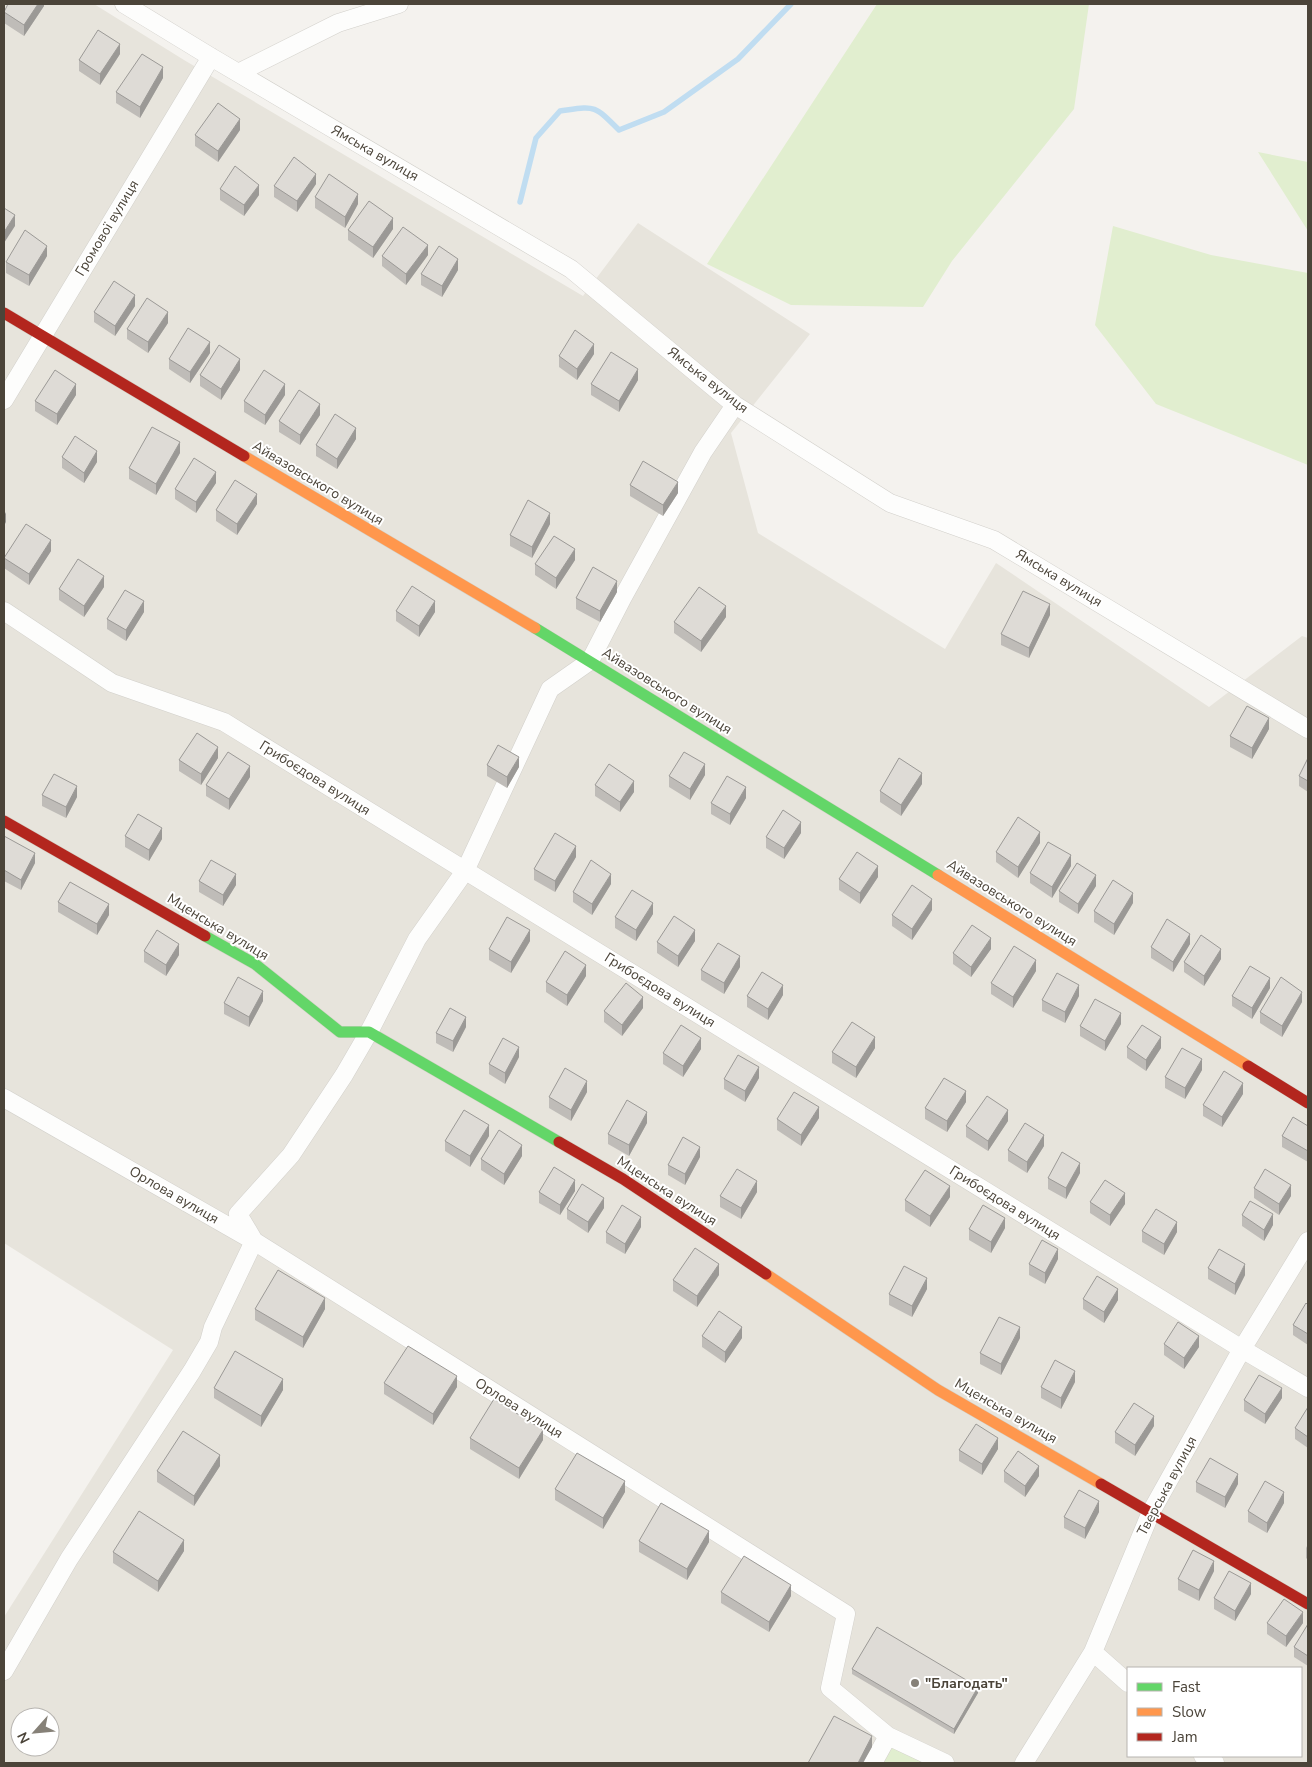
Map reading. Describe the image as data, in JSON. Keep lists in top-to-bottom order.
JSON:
{
  "streets": {
    "street": [
      "Ямська вулиця",
      "Громової вулиця",
      "Айвазовського вулиця",
      "Грибоєдова вулиця",
      "Мценська вулиця",
      "Орлова вулиця",
      "Тверська вулиця"
    ]
  },
  "crossings": [
    ["Ямська вулиця", "Громової вулиця"],
    ["Громової вулиця", "Айвазовського вулиця"],
    ["Грибоєдова вулиця", "Тверська вулиця"],
    ["Мценська вулиця", "Тверська вулиця"]
  ],
  "places": ["\"Благодать\""],
  "legend": ["Fast", "Slow", "Jam"],
  "north": "bottom left"
}
